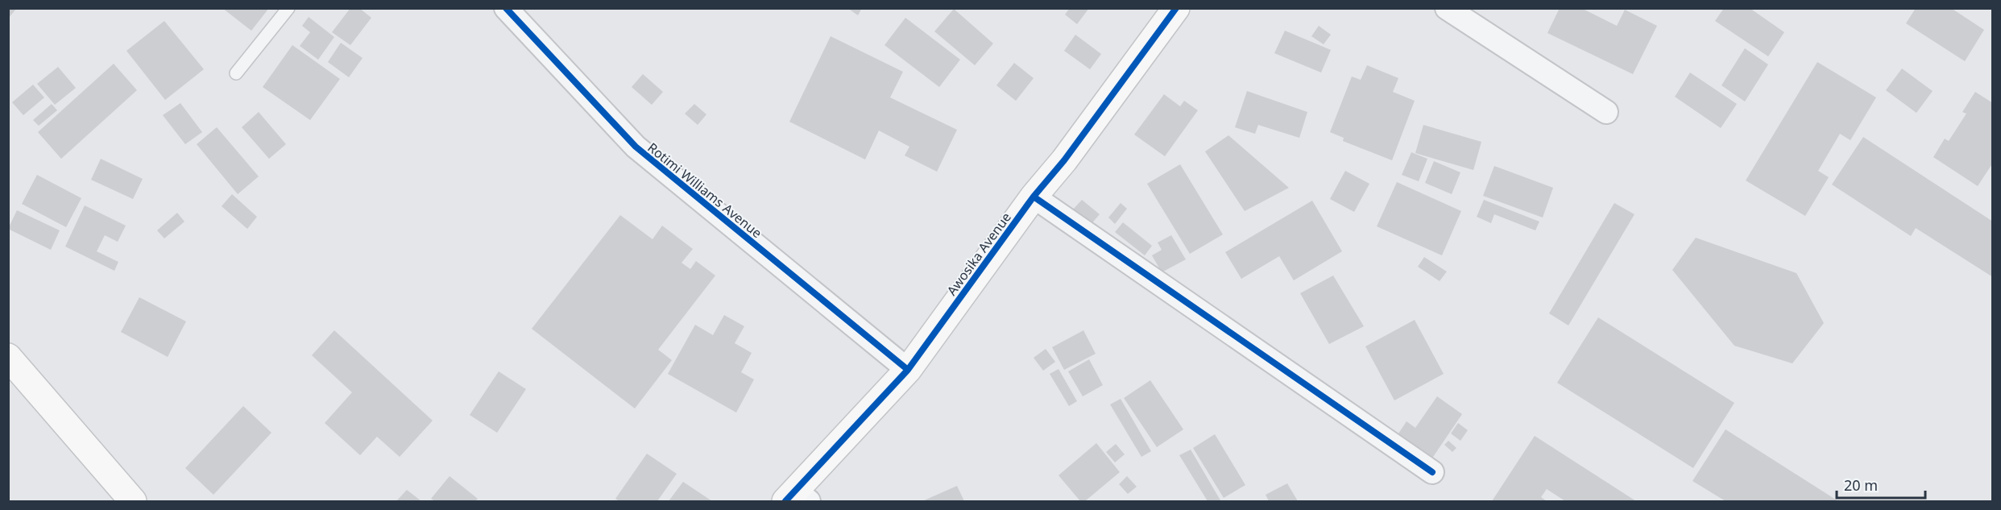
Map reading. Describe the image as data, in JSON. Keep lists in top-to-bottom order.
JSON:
{
  "streets": {
    "street": ["Rotimi Williams Avenue", "Awosika Avenue"]
  },
  "crossings": [
    ["Rotimi Williams Avenue", "Awosika Avenue"]
  ],
  "scale_bar": "20 m"
}
